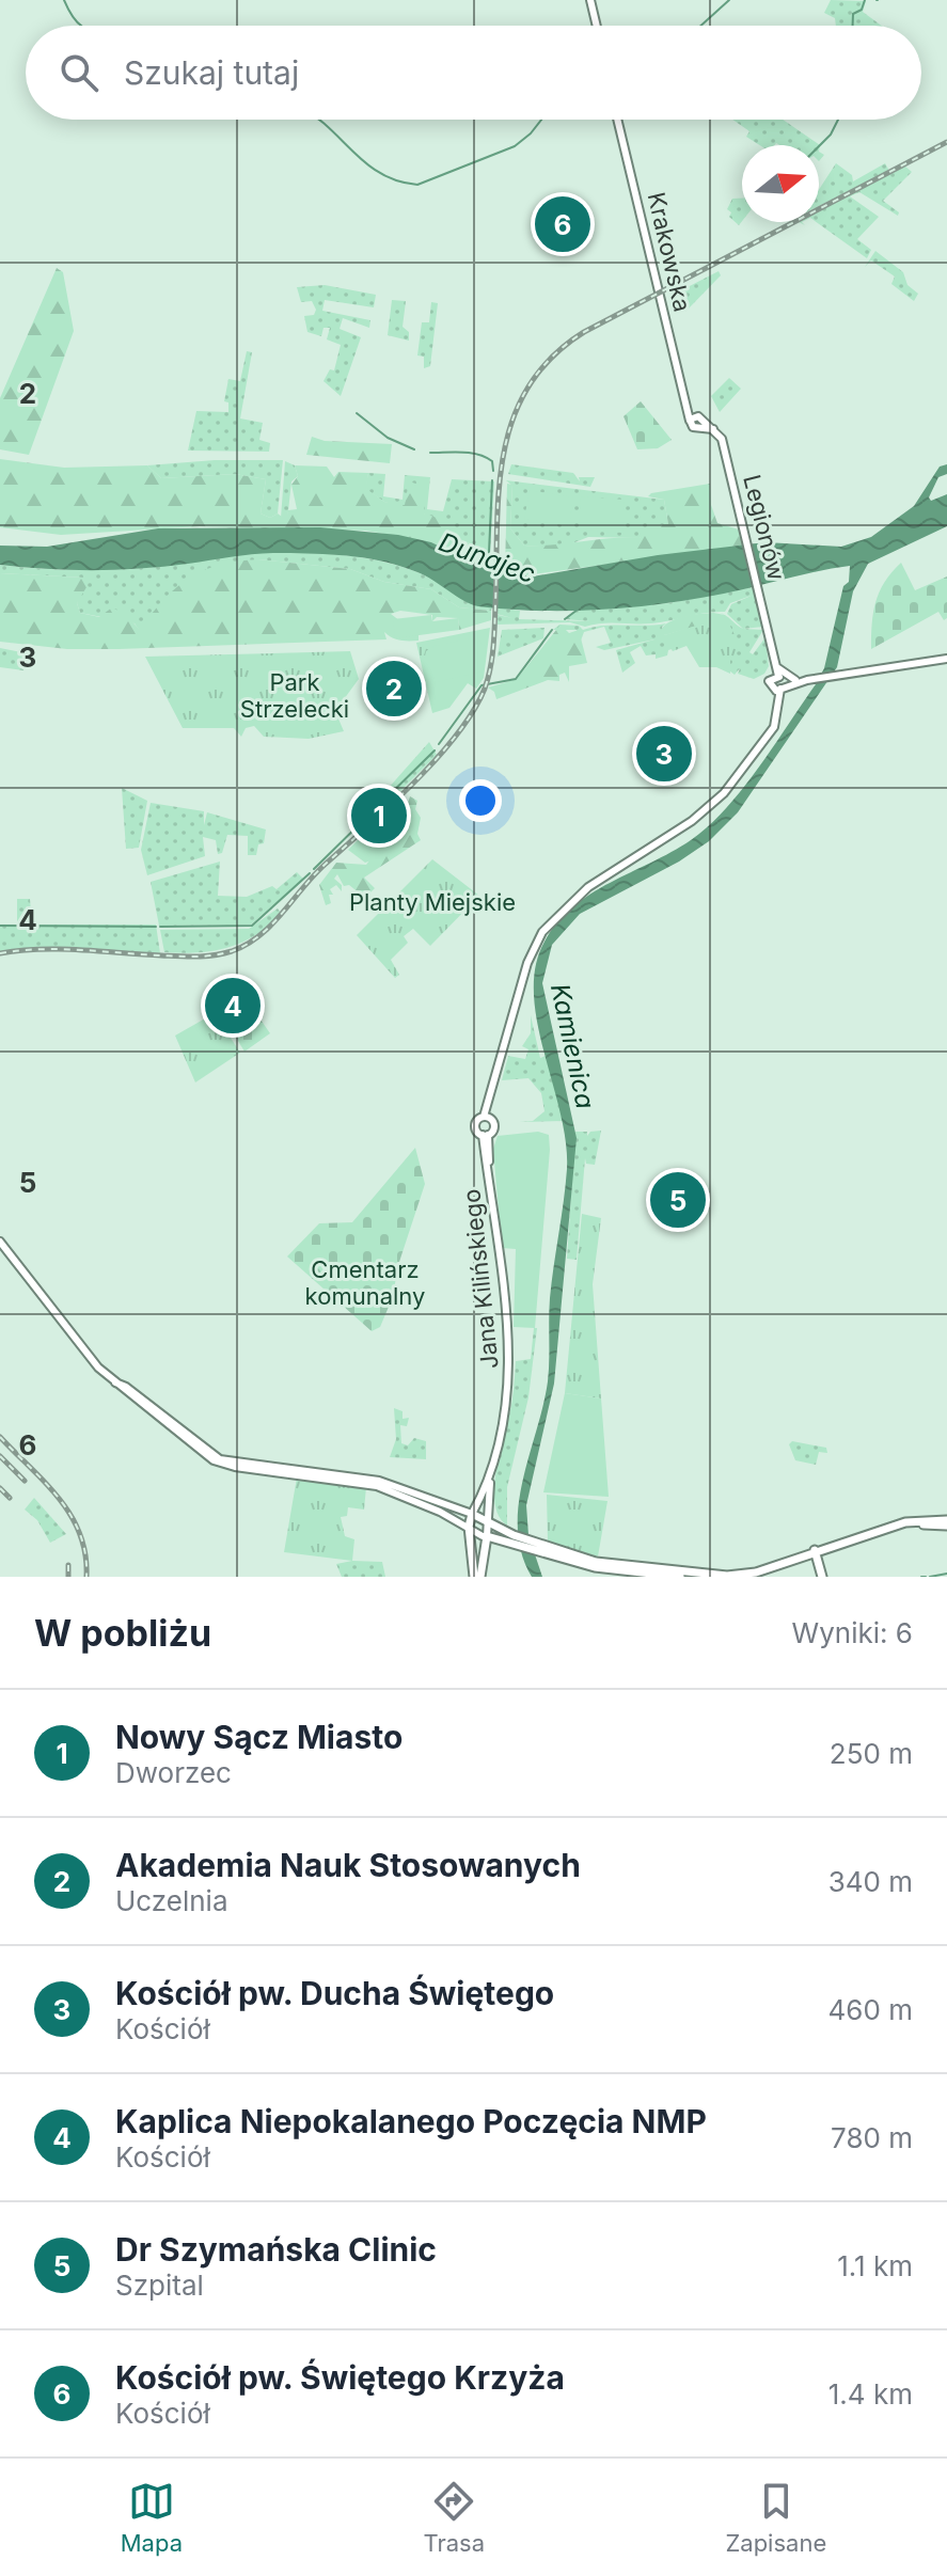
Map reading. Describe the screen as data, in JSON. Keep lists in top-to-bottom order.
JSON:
{
  "streets": {
    "main road": ["Krakowska", "Legionów", "Jana Kilińskiego"]
  },
  "crossings": [
    ["Krakowska", "Legionów"]
  ],
  "water": ["Dunajec", "Kamienica"],
  "parks": ["Park Strzelecki", "Planty Miejskie", "Cmentarz komunalny"],
  "north": "right",
  "page": {
    "search": "Szukaj tutaj",
    "pins": [
      "6",
      "2",
      "3",
      "1",
      "4",
      "5"
    ],
    "heading": ["W pobliżu", "Wyniki: 6"],
    "list": [
      {
        "mark": "1",
        "name": "Nowy Sącz Miasto",
        "note": "Dworzec",
        "value": "250 m"
      },
      {
        "mark": "2",
        "name": "Akademia Nauk Stosowanych",
        "note": "Uczelnia",
        "value": "340 m"
      },
      {
        "mark": "3",
        "name": "Kościół pw. Ducha Świętego",
        "note": "Kościół",
        "value": "460 m"
      },
      {
        "mark": "4",
        "name": "Kaplica Niepokalanego Poczęcia NMP",
        "note": "Kościół",
        "value": "780 m"
      },
      {
        "mark": "5",
        "name": "Dr Szymańska Clinic",
        "note": "Szpital",
        "value": "1.1 km"
      },
      {
        "mark": "6",
        "name": "Kościół pw. Świętego Krzyża",
        "note": "Kościół",
        "value": "1.4 km"
      }
    ],
    "nav": ["Mapa", "Trasa", "Zapisane"]
  },
  "grid": {
    "rows": [
      "2",
      "3",
      "4",
      "5",
      "6"
    ]
  }
}
